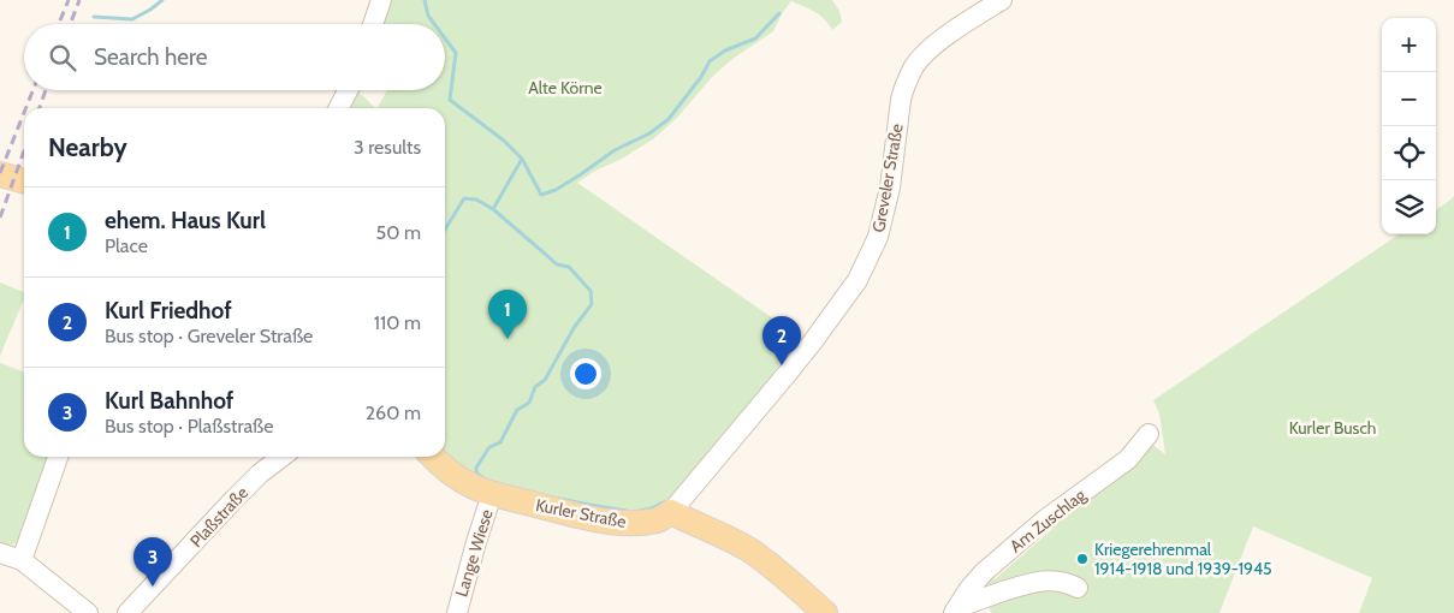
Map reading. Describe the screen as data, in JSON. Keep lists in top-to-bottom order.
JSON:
{
  "streets": {
    "main road": ["Kurler Straße"],
    "street": [
      "Greveler Straße",
      "Plaßstraße",
      "Am Zuschlag",
      "Lange Wiese"
    ]
  },
  "crossings": [
    ["Greveler Straße", "Kurler Straße"],
    ["Kurler Straße", "Lange Wiese"]
  ],
  "parks": ["Alte Körne", "Kurler Busch"],
  "places": ["Kriegerehrenmal 1914-1918 und 1939-1945"],
  "page": {
    "map_buttons": ["+", "−"],
    "search": "Search here",
    "heading": ["Nearby", "3 results"],
    "list": [
      {
        "mark": "1",
        "name": "ehem. Haus Kurl",
        "note": "Place",
        "value": "50 m"
      },
      {
        "mark": "2",
        "name": "Kurl Friedhof",
        "note": "Bus stop · Greveler Straße",
        "value": "110 m"
      },
      {
        "mark": "3",
        "name": "Kurl Bahnhof",
        "note": "Bus stop · Plaßstraße",
        "value": "260 m"
      }
    ],
    "pins": ["1", "2", "3"]
  }
}
